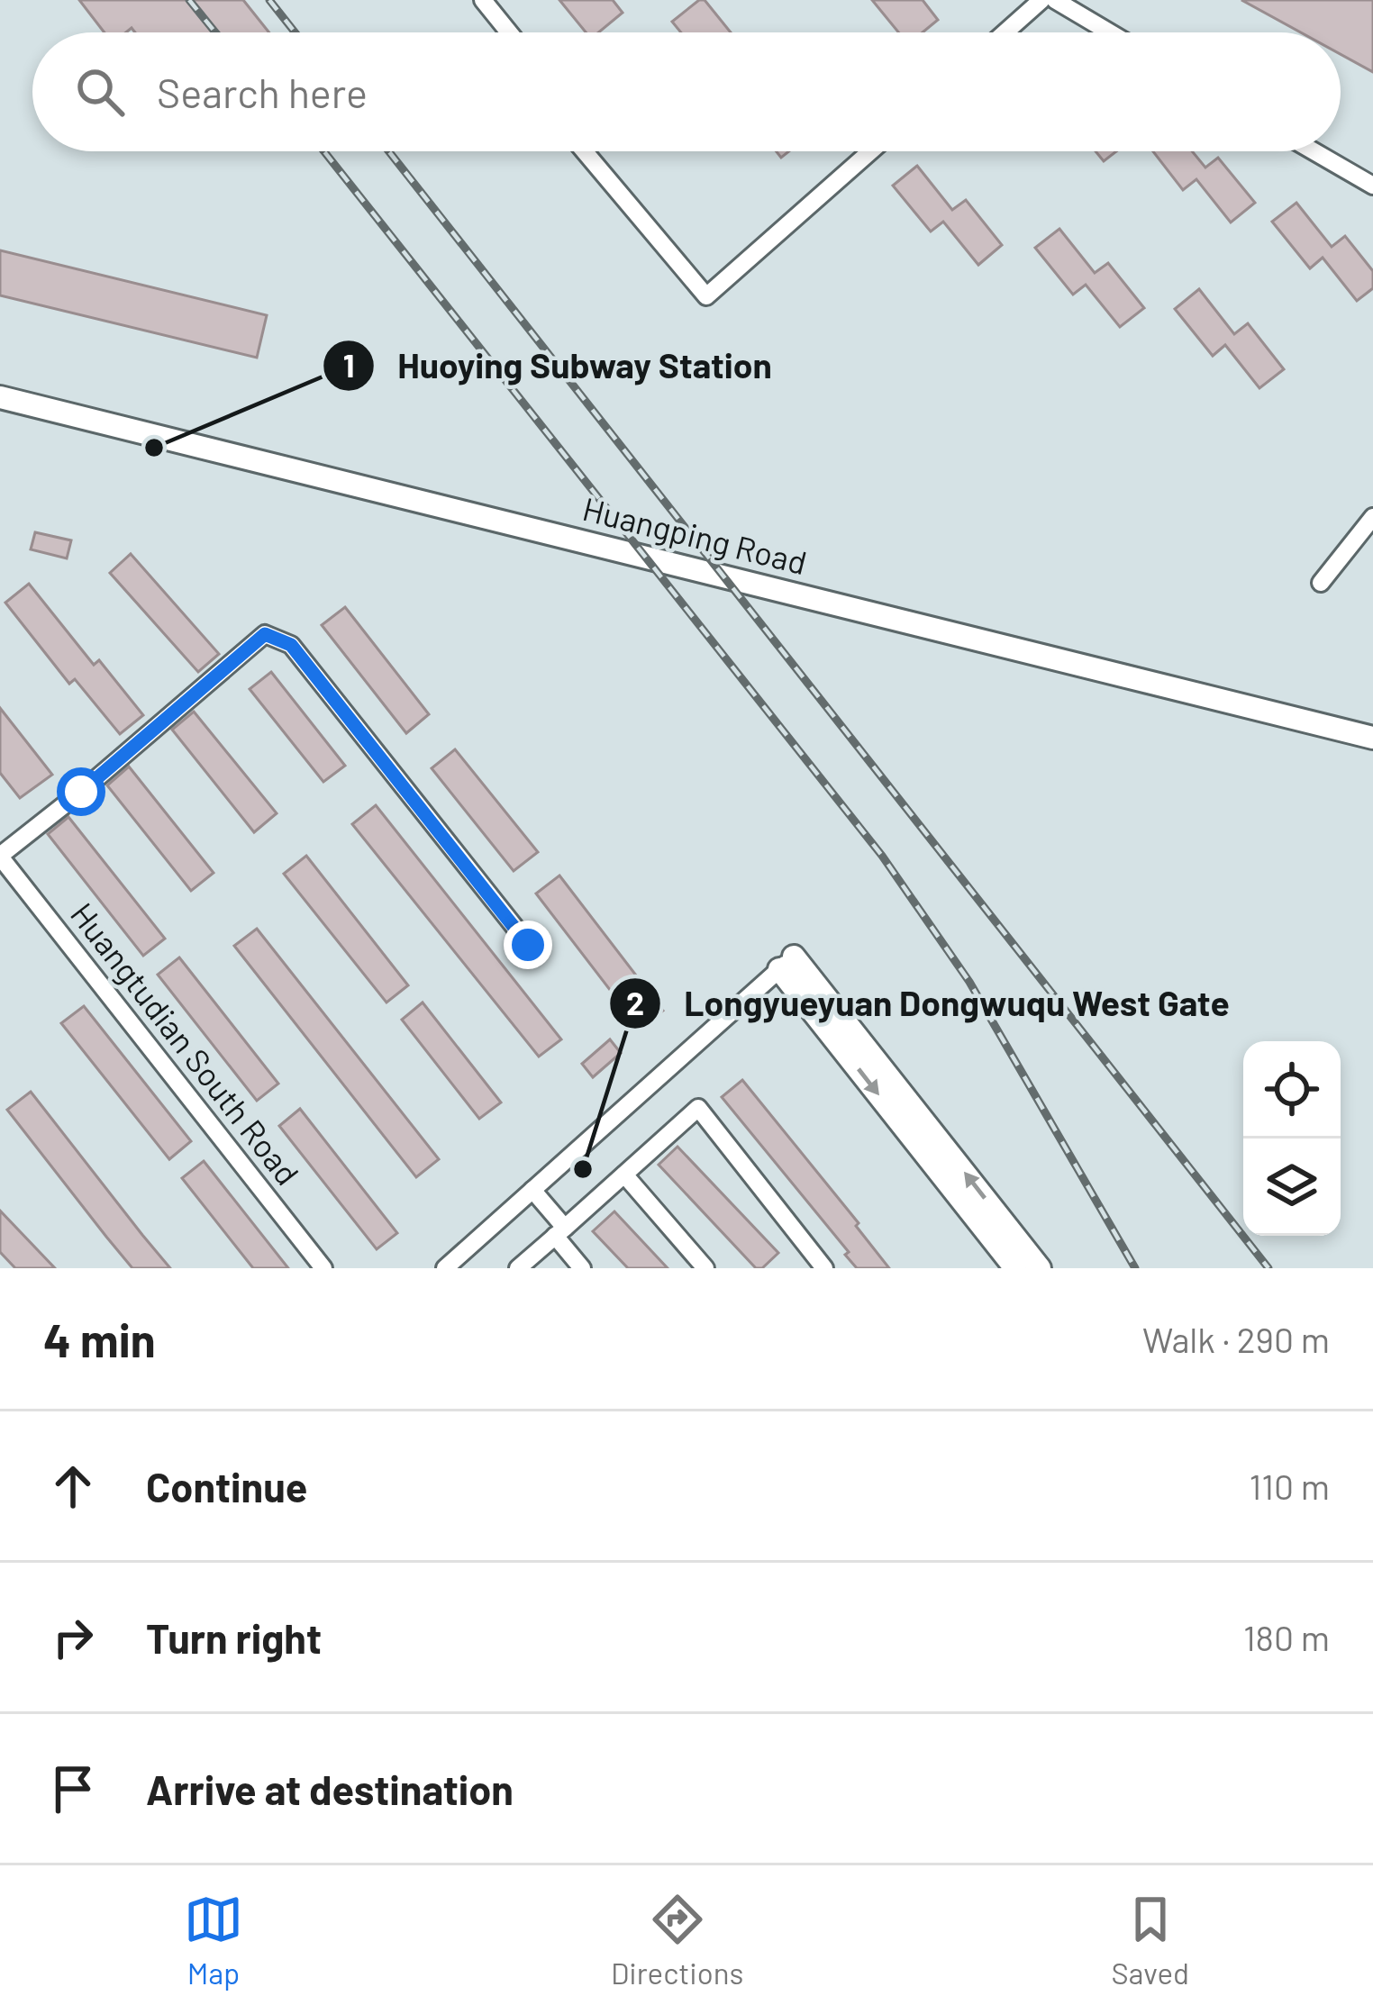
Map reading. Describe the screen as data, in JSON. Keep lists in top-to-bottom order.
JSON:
{
  "streets": {
    "main road": ["Huangping Road"],
    "street": ["Huangtudian South Road"]
  },
  "places": ["Huoying Subway Station", "Longyueyuan Dongwuqu West Gate"],
  "page": {
    "search": "Search here",
    "heading": ["4 min", "Walk · 290 m"],
    "list": [
      ["Continue", "110 m"],
      ["Turn right", "180 m"],
      "Arrive at destination"
    ],
    "nav": ["Map", "Directions", "Saved"]
  }
}
